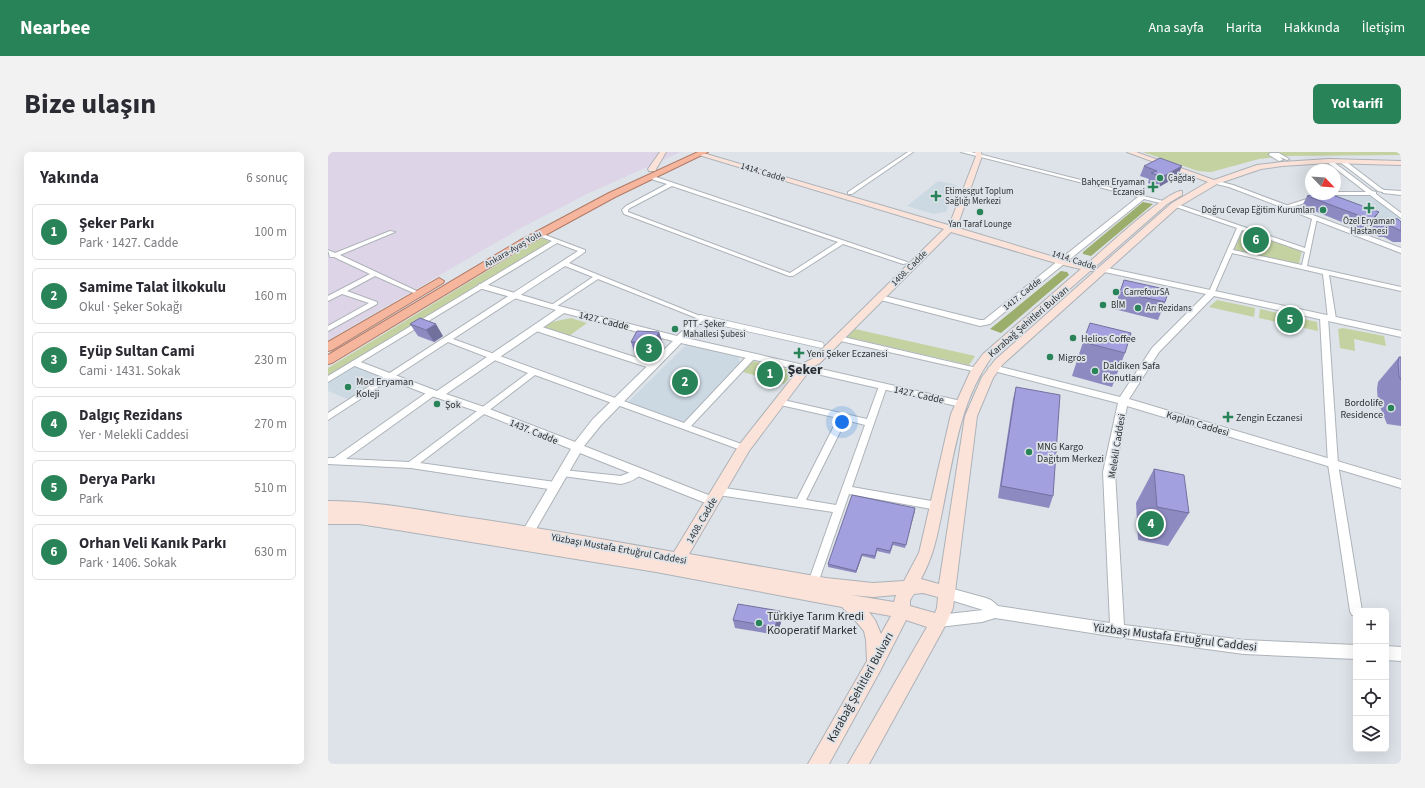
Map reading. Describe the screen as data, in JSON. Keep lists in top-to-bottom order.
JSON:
{
  "streets": {
    "highway": ["Ankara-Ayaş Yolu"],
    "main road": [
      "1414. Cadde",
      "1408. Cadde",
      "Karabağ Şehitleri Bulvarı",
      "Yüzbaşı Mustafa Ertuğrul Caddesi"
    ],
    "street": [
      "1417. Cadde",
      "1427. Cadde",
      "Kaplan Caddesi",
      "1437. Cadde",
      "Melekli Caddesi"
    ]
  },
  "crossings": [
    ["1414. Cadde", "Ankara-Ayaş Yolu"],
    ["1414. Cadde", "1408. Cadde"],
    ["1414. Cadde", "1417. Cadde"],
    ["1414. Cadde", "Karabağ Şehitleri Bulvarı"],
    ["1408. Cadde", "1417. Cadde"],
    ["1408. Cadde", "1427. Cadde"],
    ["1408. Cadde", "1437. Cadde"],
    ["1408. Cadde", "Yüzbaşı Mustafa Ertuğrul Caddesi"],
    ["1427. Cadde", "Karabağ Şehitleri Bulvarı"],
    ["Karabağ Şehitleri Bulvarı", "Kaplan Caddesi"],
    ["Karabağ Şehitleri Bulvarı", "Yüzbaşı Mustafa Ertuğrul Caddesi"],
    ["Kaplan Caddesi", "Melekli Caddesi"],
    ["Melekli Caddesi", "Yüzbaşı Mustafa Ertuğrul Caddesi"]
  ],
  "districts": ["Şeker"],
  "places": {
    "other": [
      "Çağdaş",
      "Doğru Cevap Eğitim Kurumları",
      "Yan Taraf Lounge",
      "CarrefourSA",
      "BİM",
      "Arı Rezidans",
      "PTT - Şeker Mahallesi Şubesi",
      "Helios Coffee",
      "Migros",
      "Daldiken Safa Konutları",
      "Mod Eryaman Koleji",
      "Şok",
      "Bordolife Residence",
      "MNG Kargo Dağıtım Merkezi",
      "Türkiye Tarım Kredi Kooperatif Market"
    ],
    "health": [
      "Bahçen Eryaman Eczanesi",
      "Etimesgut Toplum Sağlığı Merkezi",
      "Özel Eryaman Hastanesi",
      "Yeni Şeker Eczanesi",
      "Zengin Eczanesi"
    ]
  },
  "north": "bottom right",
  "page": {
    "header": "Nearbee",
    "nav": [
      "Ana sayfa",
      "Harita",
      "Hakkında",
      "İletişim"
    ],
    "title": "Bize ulaşın",
    "buttons": "Yol tarifi",
    "heading": ["Yakında", "6 sonuç"],
    "list": [
      {
        "mark": "1",
        "name": "Şeker Parkı",
        "note": "Park · 1427. Cadde",
        "value": "100 m"
      },
      {
        "mark": "2",
        "name": "Samime Talat İlkokulu",
        "note": "Okul · Şeker Sokağı",
        "value": "160 m"
      },
      {
        "mark": "3",
        "name": "Eyüp Sultan Cami",
        "note": "Cami · 1431. Sokak",
        "value": "230 m"
      },
      {
        "mark": "4",
        "name": "Dalgıç Rezidans",
        "note": "Yer · Melekli Caddesi",
        "value": "270 m"
      },
      {
        "mark": "5",
        "name": "Derya Parkı",
        "note": "Park",
        "value": "510 m"
      },
      {
        "mark": "6",
        "name": "Orhan Veli Kanık Parkı",
        "note": "Park · 1406. Sokak",
        "value": "630 m"
      }
    ],
    "pins": [
      "6",
      "5",
      "3",
      "1",
      "2",
      "4"
    ],
    "map_buttons": ["+", "−"]
  }
}
